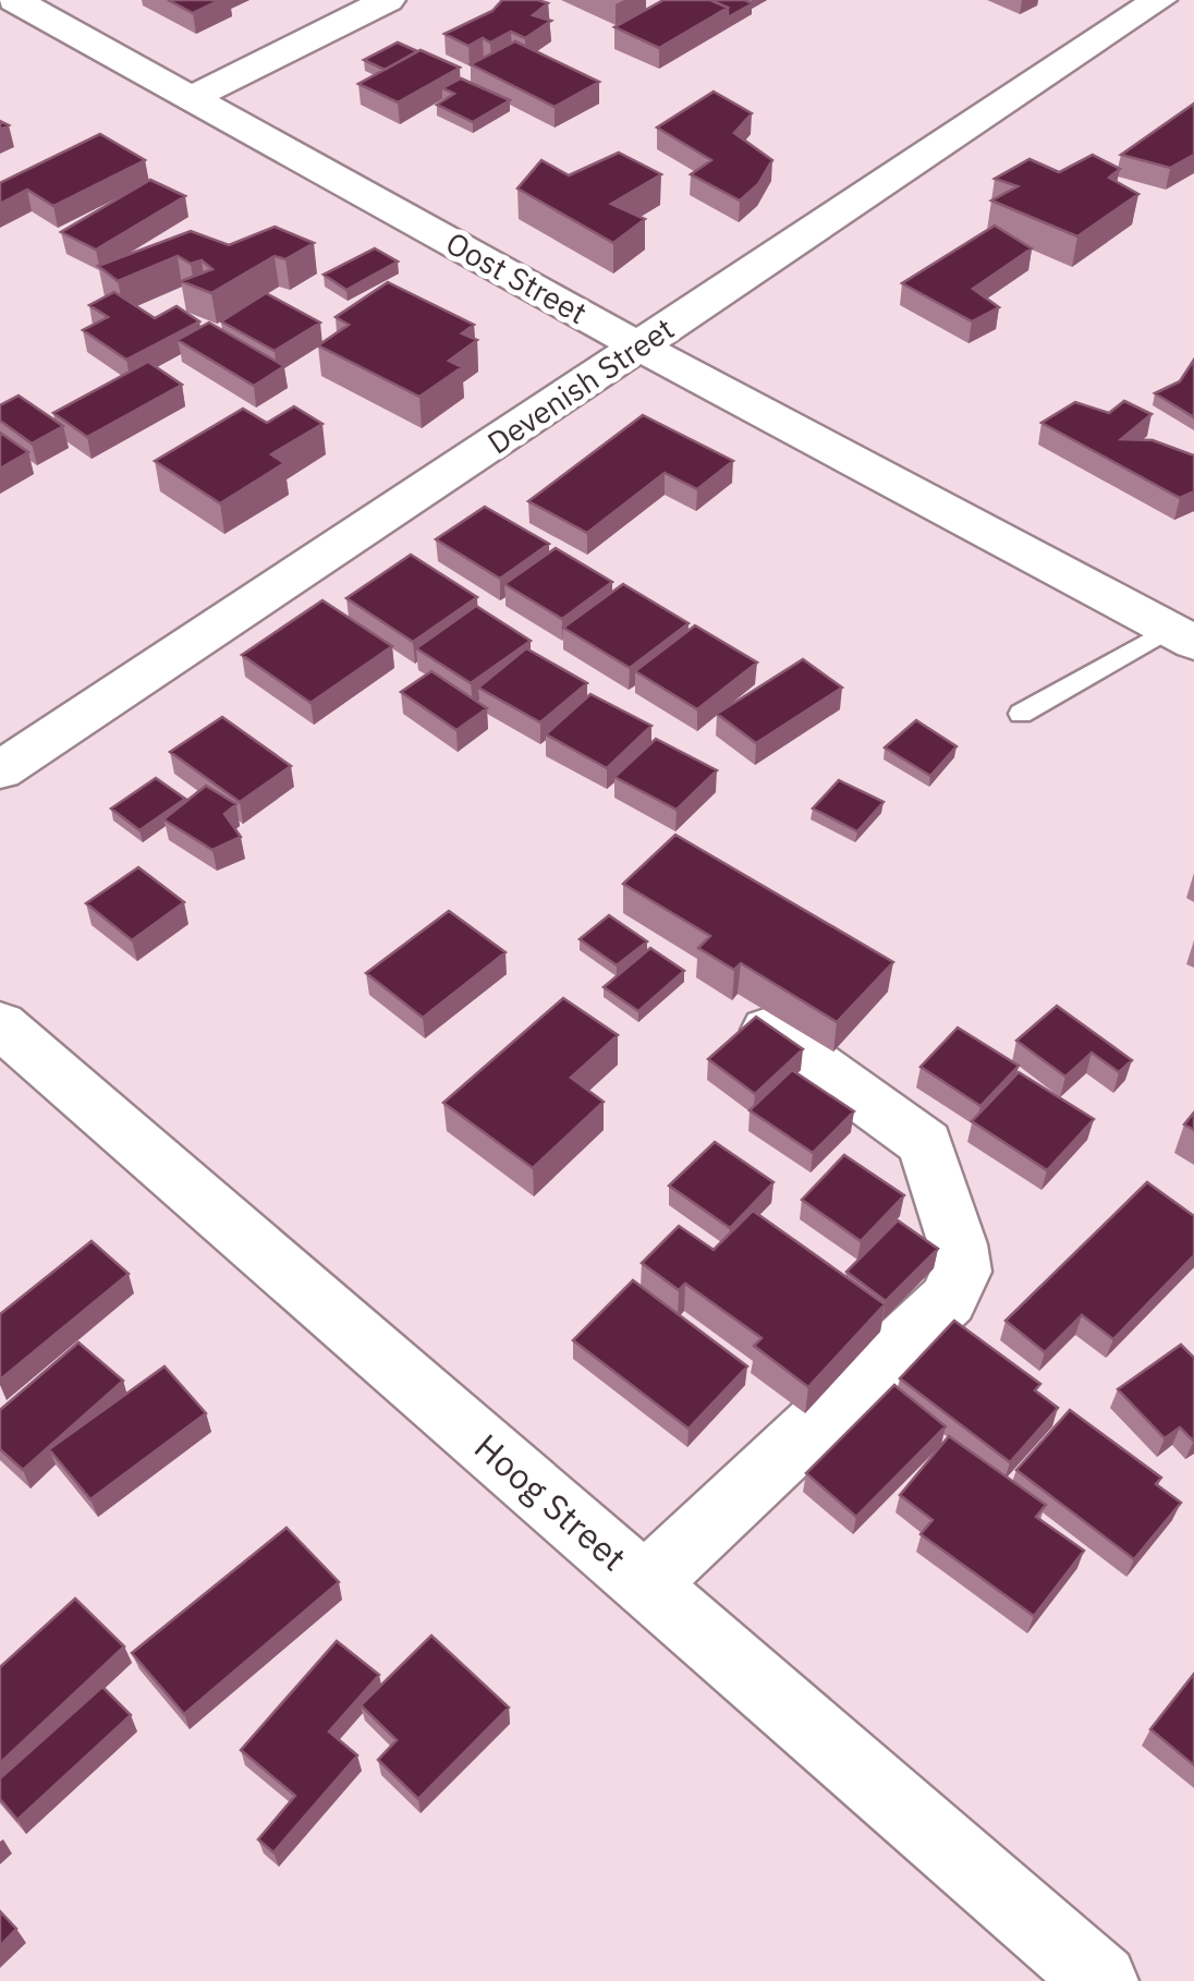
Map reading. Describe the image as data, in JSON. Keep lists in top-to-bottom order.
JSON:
{
  "streets": {
    "street": ["Oost Street", "Devenish Street", "Hoog Street"]
  },
  "crossings": [
    ["Oost Street", "Devenish Street"]
  ]
}
